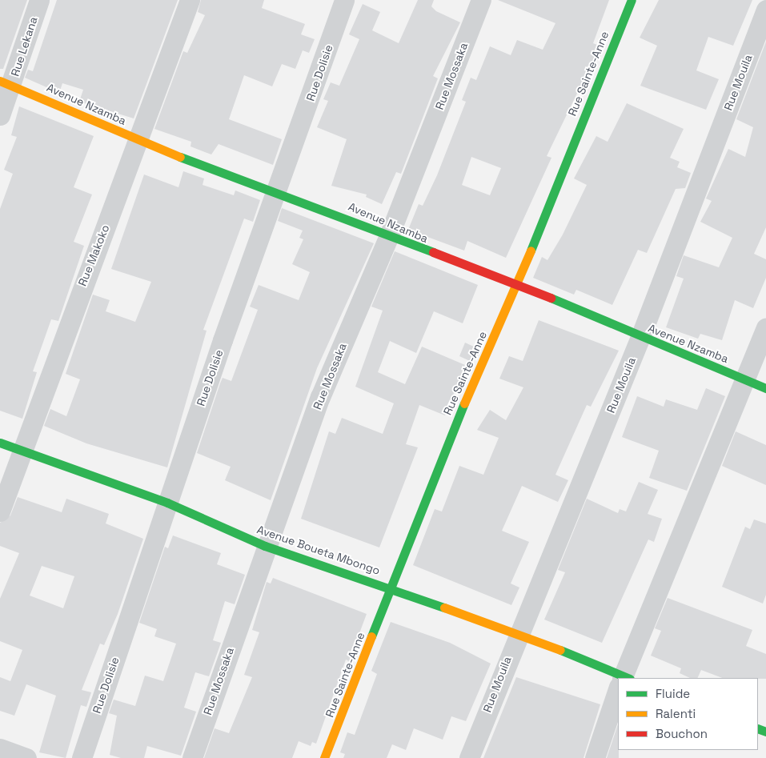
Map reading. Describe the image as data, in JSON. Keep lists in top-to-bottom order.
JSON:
{
  "streets": {
    "street": [
      "Rue Lekana",
      "Rue Dolisie",
      "Rue Sainte-Anne",
      "Rue Mossaka",
      "Rue Mouila",
      "Avenue Nzamba",
      "Rue Makoko",
      "Avenue Boueta Mbongo"
    ]
  },
  "crossings": [
    ["Rue Lekana", "Avenue Nzamba"],
    ["Rue Dolisie", "Avenue Nzamba"],
    ["Rue Dolisie", "Avenue Boueta Mbongo"],
    ["Rue Sainte-Anne", "Avenue Nzamba"],
    ["Rue Sainte-Anne", "Avenue Boueta Mbongo"],
    ["Rue Mossaka", "Avenue Nzamba"],
    ["Rue Mossaka", "Avenue Boueta Mbongo"],
    ["Rue Mouila", "Avenue Nzamba"],
    ["Rue Mouila", "Avenue Boueta Mbongo"],
    ["Avenue Nzamba", "Rue Makoko"],
    ["Rue Makoko", "Avenue Boueta Mbongo"]
  ],
  "legend": ["Fluide", "Ralenti", "Bouchon"]
}
